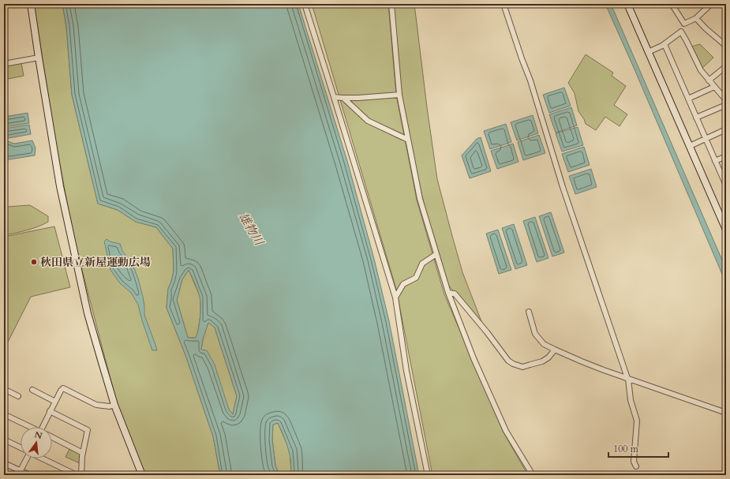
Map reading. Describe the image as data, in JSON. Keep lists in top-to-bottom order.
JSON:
{
  "water": ["雄物川"],
  "places": ["秋田県立新屋運動広場"],
  "scale_bar": "100 m",
  "north": "top"
}
